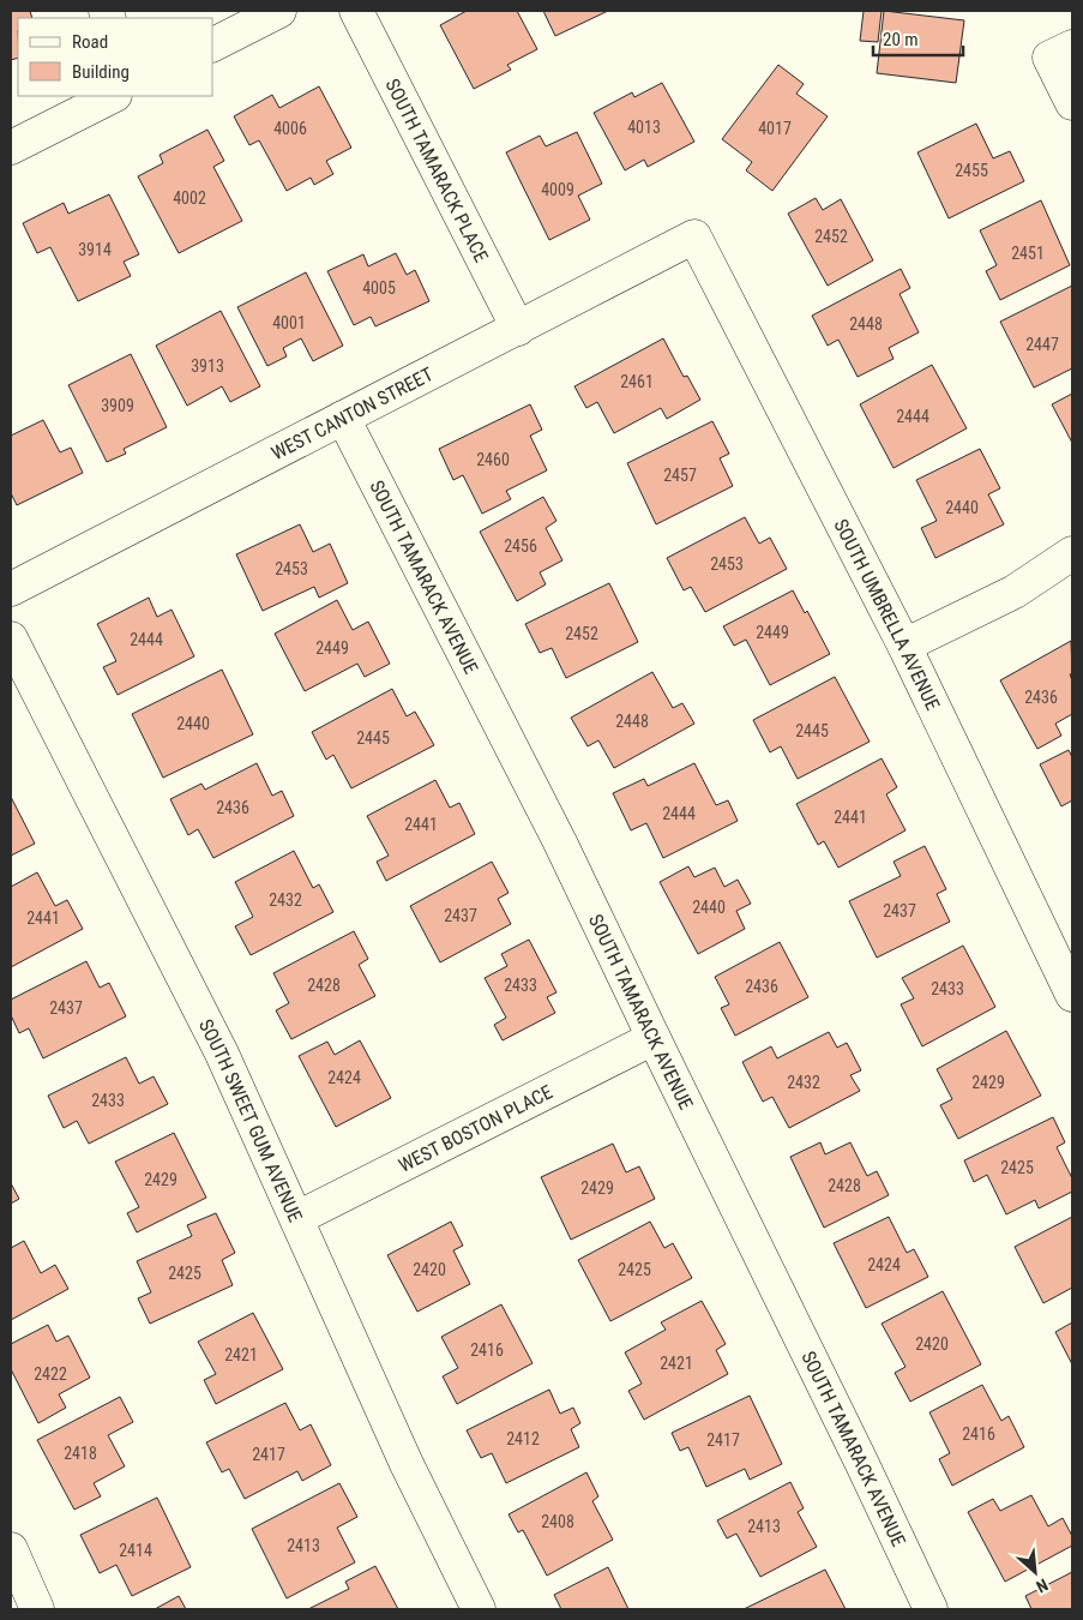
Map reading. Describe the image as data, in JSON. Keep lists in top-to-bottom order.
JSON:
{
  "streets": {
    "street": [
      "SOUTH TAMARACK PLACE",
      "WEST CANTON STREET",
      "SOUTH TAMARACK AVENUE",
      "SOUTH UMBRELLA AVENUE",
      "SOUTH SWEET GUM AVENUE",
      "WEST BOSTON PLACE"
    ]
  },
  "crossings": [
    ["SOUTH TAMARACK PLACE", "WEST CANTON STREET"],
    ["WEST CANTON STREET", "SOUTH TAMARACK AVENUE"],
    ["WEST CANTON STREET", "SOUTH UMBRELLA AVENUE"],
    ["SOUTH TAMARACK AVENUE", "WEST BOSTON PLACE"],
    ["SOUTH SWEET GUM AVENUE", "WEST BOSTON PLACE"]
  ],
  "house_numbers": [
    "4013",
    "4006",
    "4017",
    "2455",
    "4009",
    "4002",
    "2452",
    "3914",
    "2451",
    "4005",
    "4001",
    "2448",
    "2447",
    "3913",
    "2461",
    "3909",
    "2444",
    "2460",
    "2457",
    "2440",
    "2456",
    "2453",
    "2453",
    "2449",
    "2452",
    "2444",
    "2449",
    "2436",
    "2448",
    "2440",
    "2445",
    "2445",
    "2436",
    "2444",
    "2441",
    "2441",
    "2432",
    "2440",
    "2437",
    "2437",
    "2441",
    "2428",
    "2433",
    "2436",
    "2433",
    "2437",
    "2424",
    "2432",
    "2429",
    "2433",
    "2425",
    "2429",
    "2428",
    "2429",
    "2424",
    "2420",
    "2425",
    "2425",
    "2420",
    "2416",
    "2421",
    "2421",
    "2422",
    "2416",
    "2412",
    "2417",
    "2418",
    "2417",
    "2408",
    "2413",
    "2413",
    "2414"
  ],
  "legend": ["Road", "Building"],
  "scale_bar": "20 m",
  "north": "bottom right"
}
